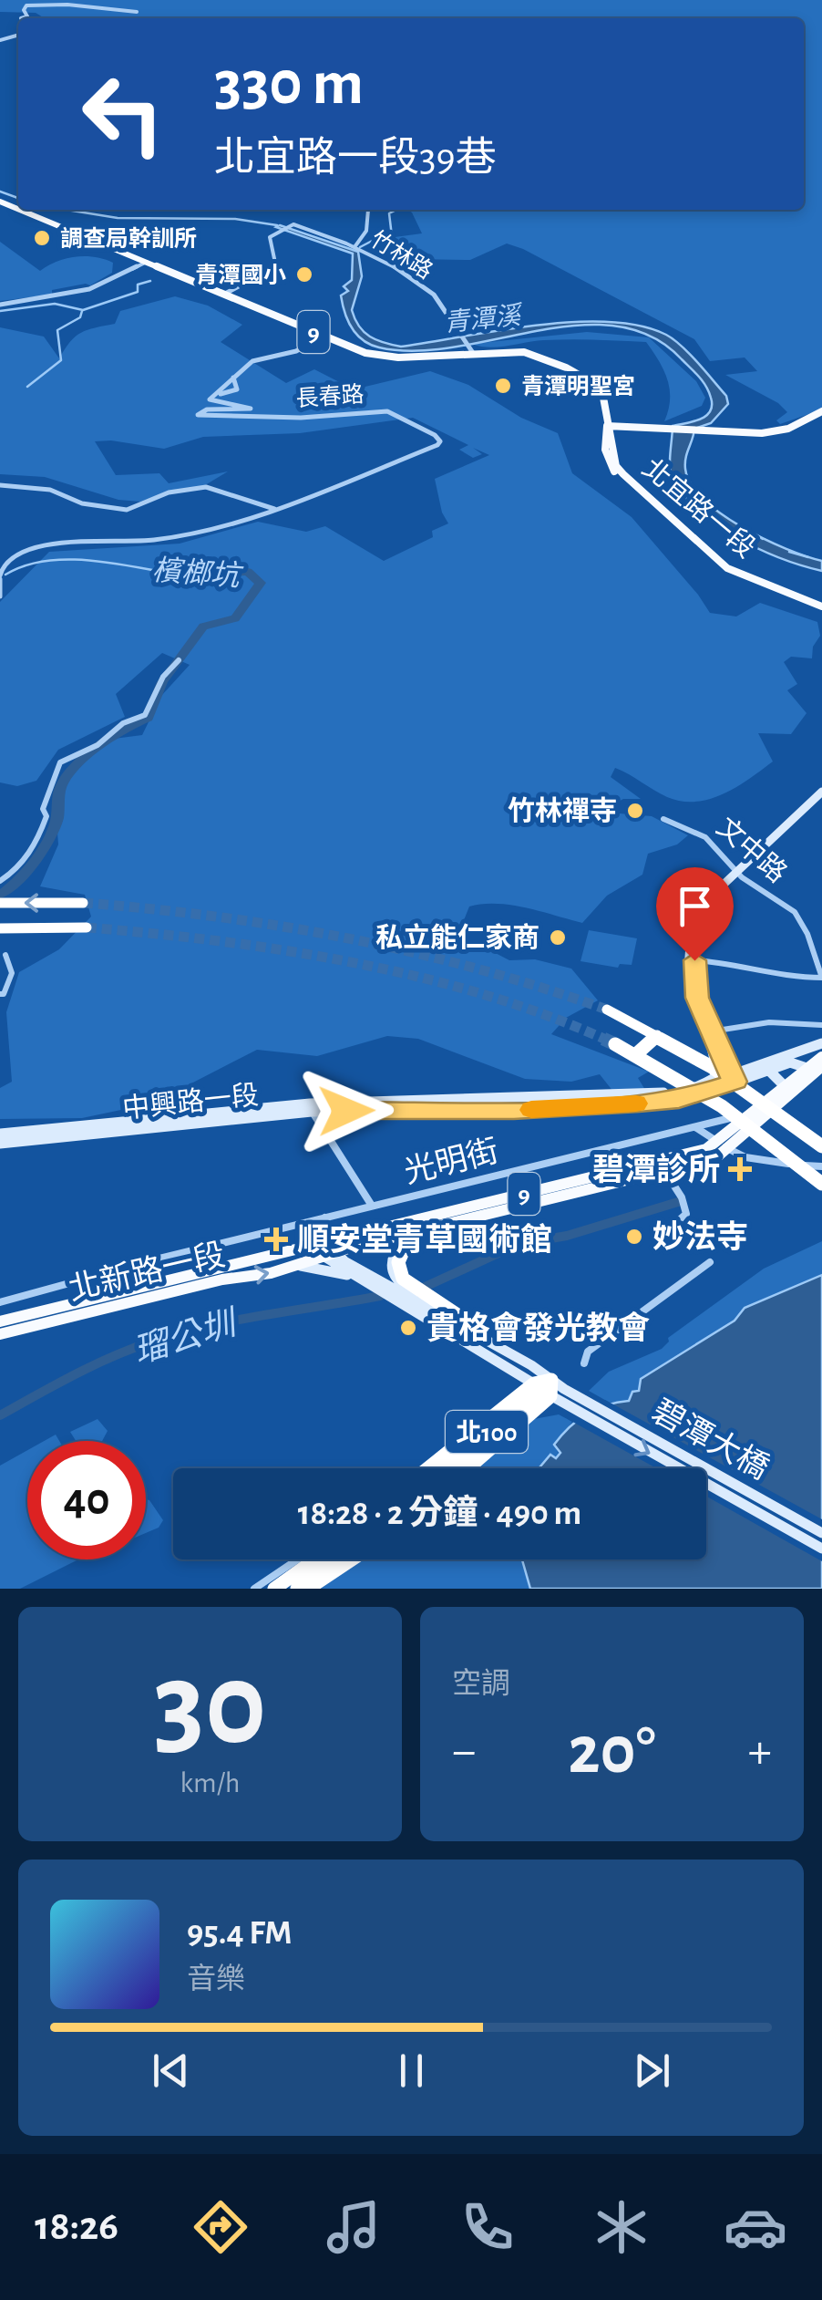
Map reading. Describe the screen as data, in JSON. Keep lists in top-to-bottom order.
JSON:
{
  "streets": {
    "highway": ["北100"],
    "main road": ["9", "北宜路一段", "北新路一段"],
    "street": [
      "竹林路",
      "長春路",
      "文中路",
      "中興路一段",
      "光明街",
      "碧潭大橋"
    ]
  },
  "crossings": [
    ["竹林路", "9"],
    ["9", "長春路"],
    ["9", "北宜路一段"],
    ["9", "中興路一段"],
    ["9", "光明街"],
    ["9", "北新路一段"],
    ["北100", "碧潭大橋"]
  ],
  "water": ["青潭溪", "檳榔坑", "瑠公圳"],
  "places": {
    "other": [
      "調查局幹訓所",
      "青潭國小",
      "青潭明聖宮",
      "竹林禪寺",
      "私立能仁家商",
      "妙法寺",
      "貴格會發光教會"
    ],
    "health": ["碧潭診所", "順安堂青草國術館"]
  },
  "page": {
    "turn": ["330 m", "北宜路一段39巷"],
    "limit": "40",
    "trip": "18:28 · 2 分鐘 · 490 m",
    "tile": [
      ["30", "km/h"],
      "空調"
    ],
    "heat": ["−", "20°", "+"],
    "song": ["95.4 FM", "音樂"],
    "tabs": "18:26"
  }
}
